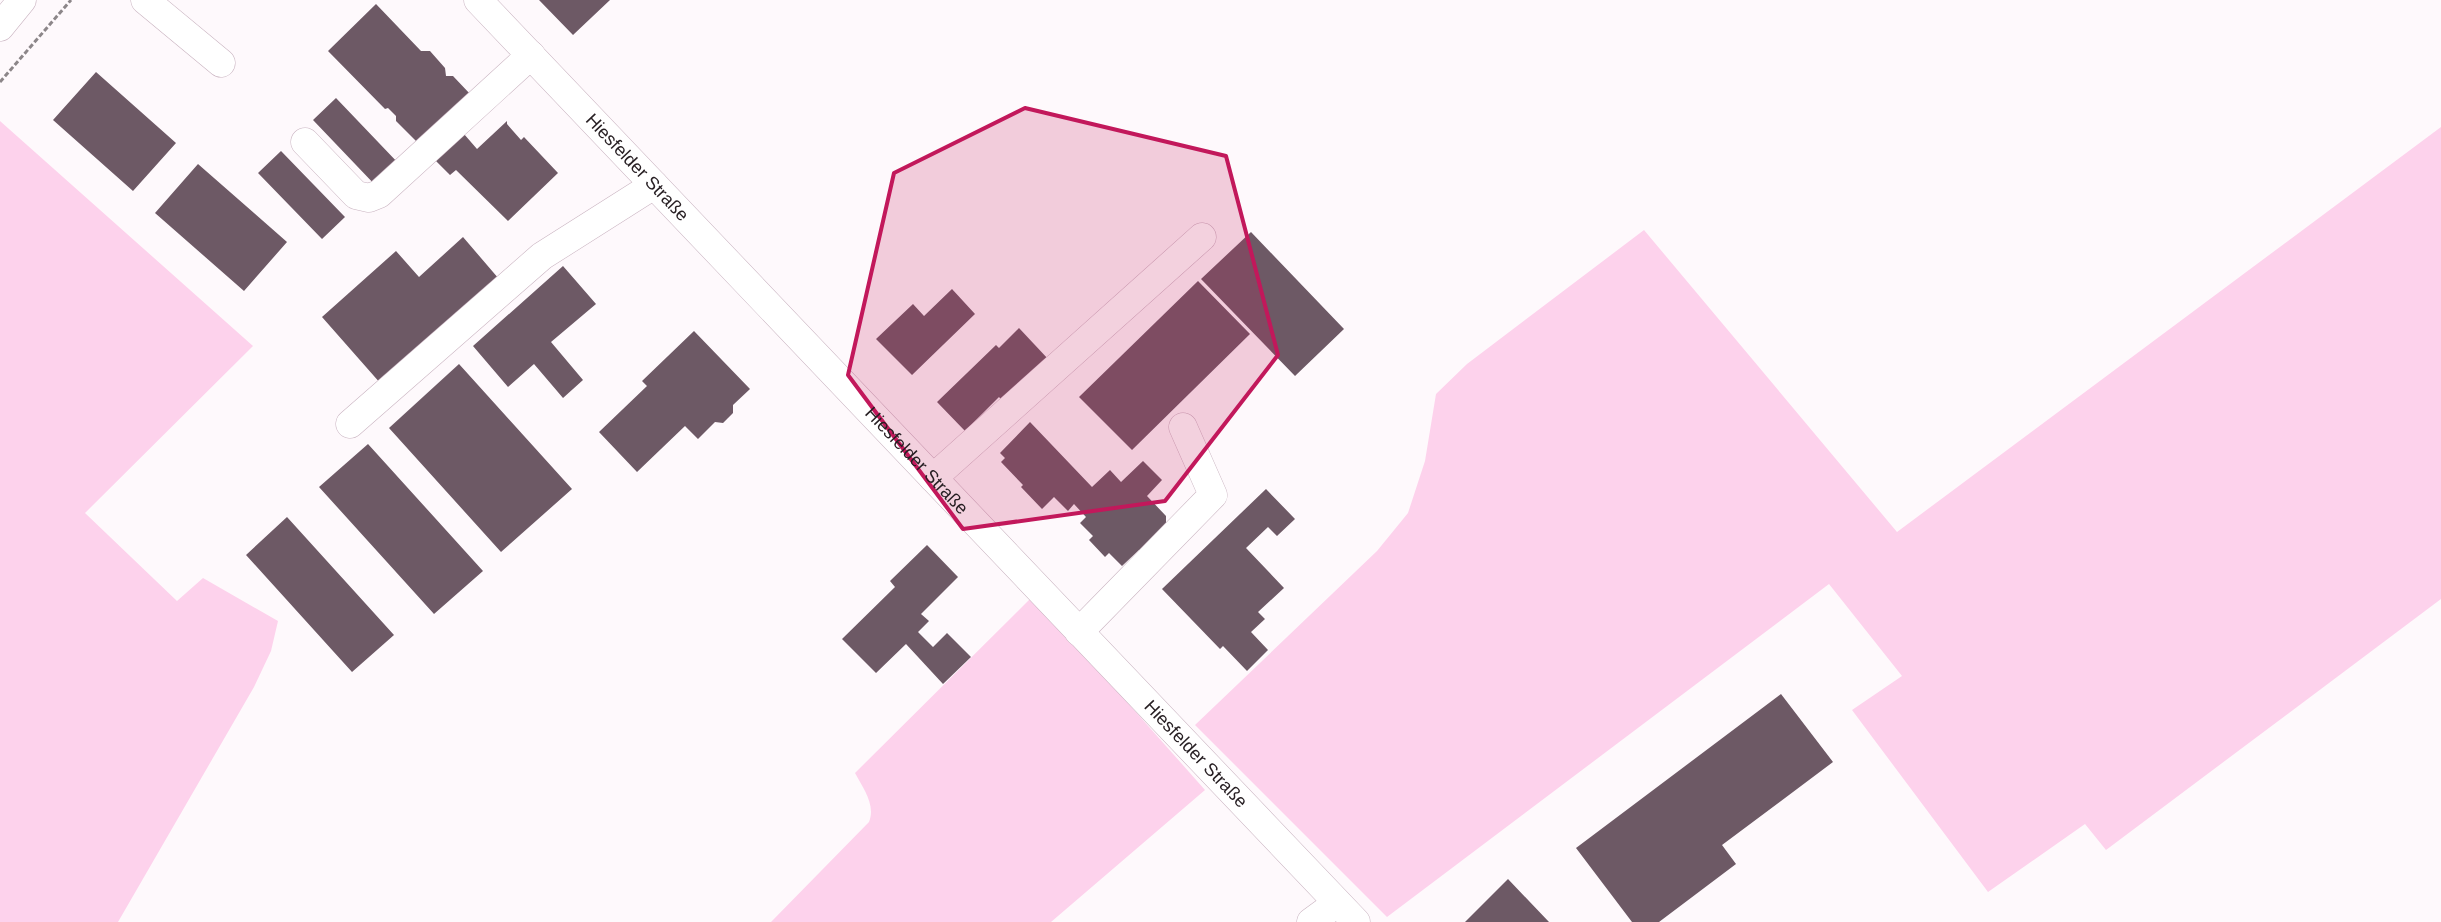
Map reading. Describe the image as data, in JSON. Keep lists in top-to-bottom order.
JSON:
{
  "streets": {
    "street": ["Hiesfelder Straße"]
  }
}
